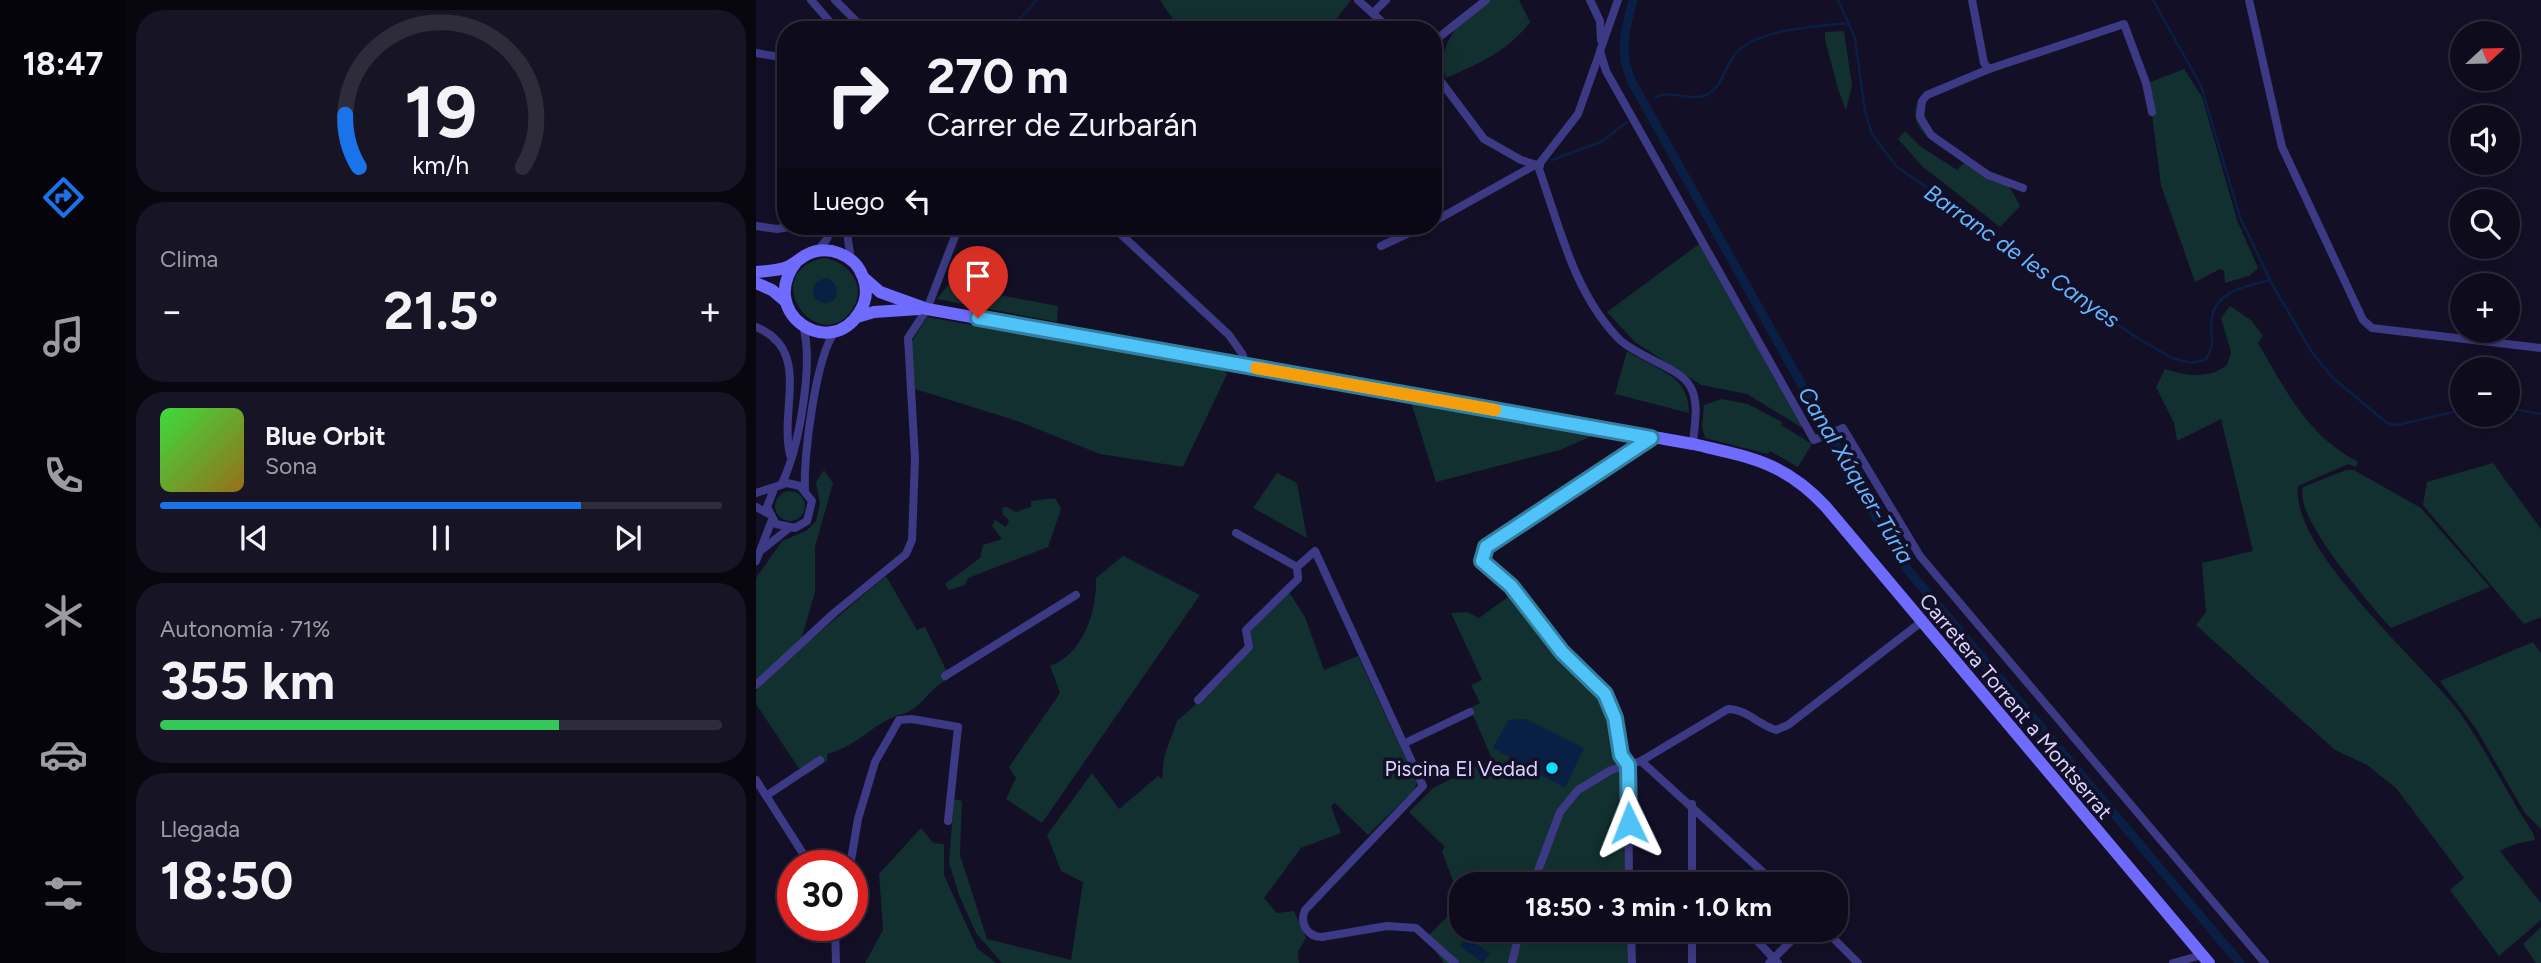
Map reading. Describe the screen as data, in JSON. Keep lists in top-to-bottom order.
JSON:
{
  "streets": {
    "main road": ["Carretera Torrent a Montserrat"]
  },
  "water": ["Barranc de les Canyes", "Canal Xúquer-Túria"],
  "places": ["Piscina El Vedad"],
  "north": "right",
  "page": {
    "tabs": "18:47",
    "map_buttons": ["+", "−"],
    "turn": ["270 m", "Carrer de Zurbarán"],
    "then": "Luego",
    "tile": [
      "Clima",
      ["Autonomía · 71%", "355 km"],
      ["Llegada", "18:50"]
    ],
    "heat": ["−", "21.5°", "+"],
    "song": ["Blue Orbit", "Sona"],
    "limit": "30",
    "trip": "18:50 · 3 min · 1.0 km",
    "gauge": ["19", "km/h"]
  }
}
